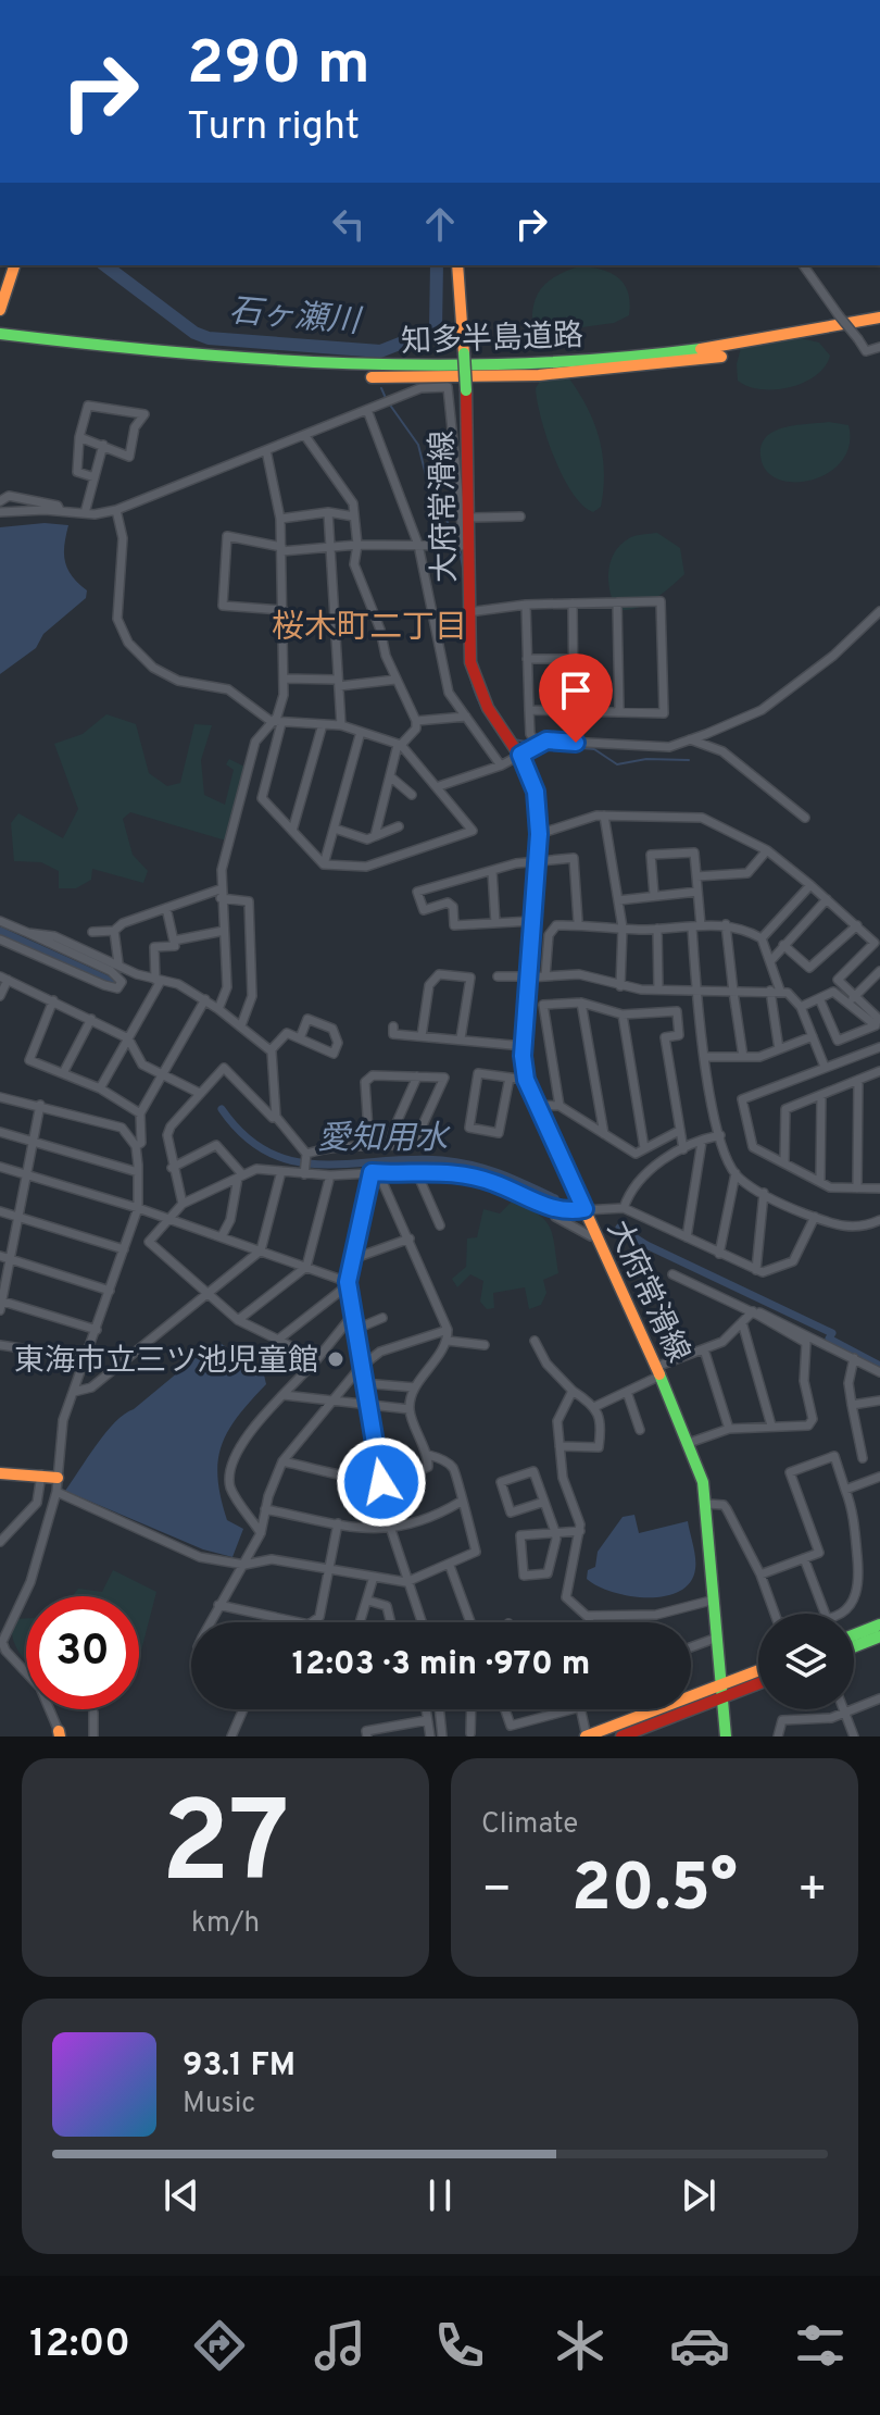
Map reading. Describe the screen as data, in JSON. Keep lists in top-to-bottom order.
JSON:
{
  "streets": {
    "main road": ["知多半島道路", "大府常滑線"]
  },
  "districts": ["桜木町二丁目"],
  "water": ["石ヶ瀬川", "愛知用水"],
  "places": ["東海市立三ツ池児童館"],
  "page": {
    "turn": ["290 m", "Turn right"],
    "limit": "30",
    "trip": "12:03 · 3 min · 970 m",
    "tile": [
      ["27", "km/h"],
      "Climate"
    ],
    "heat": ["−", "20.5°", "+"],
    "song": ["93.1 FM", "Music"],
    "tabs": "12:00"
  }
}
